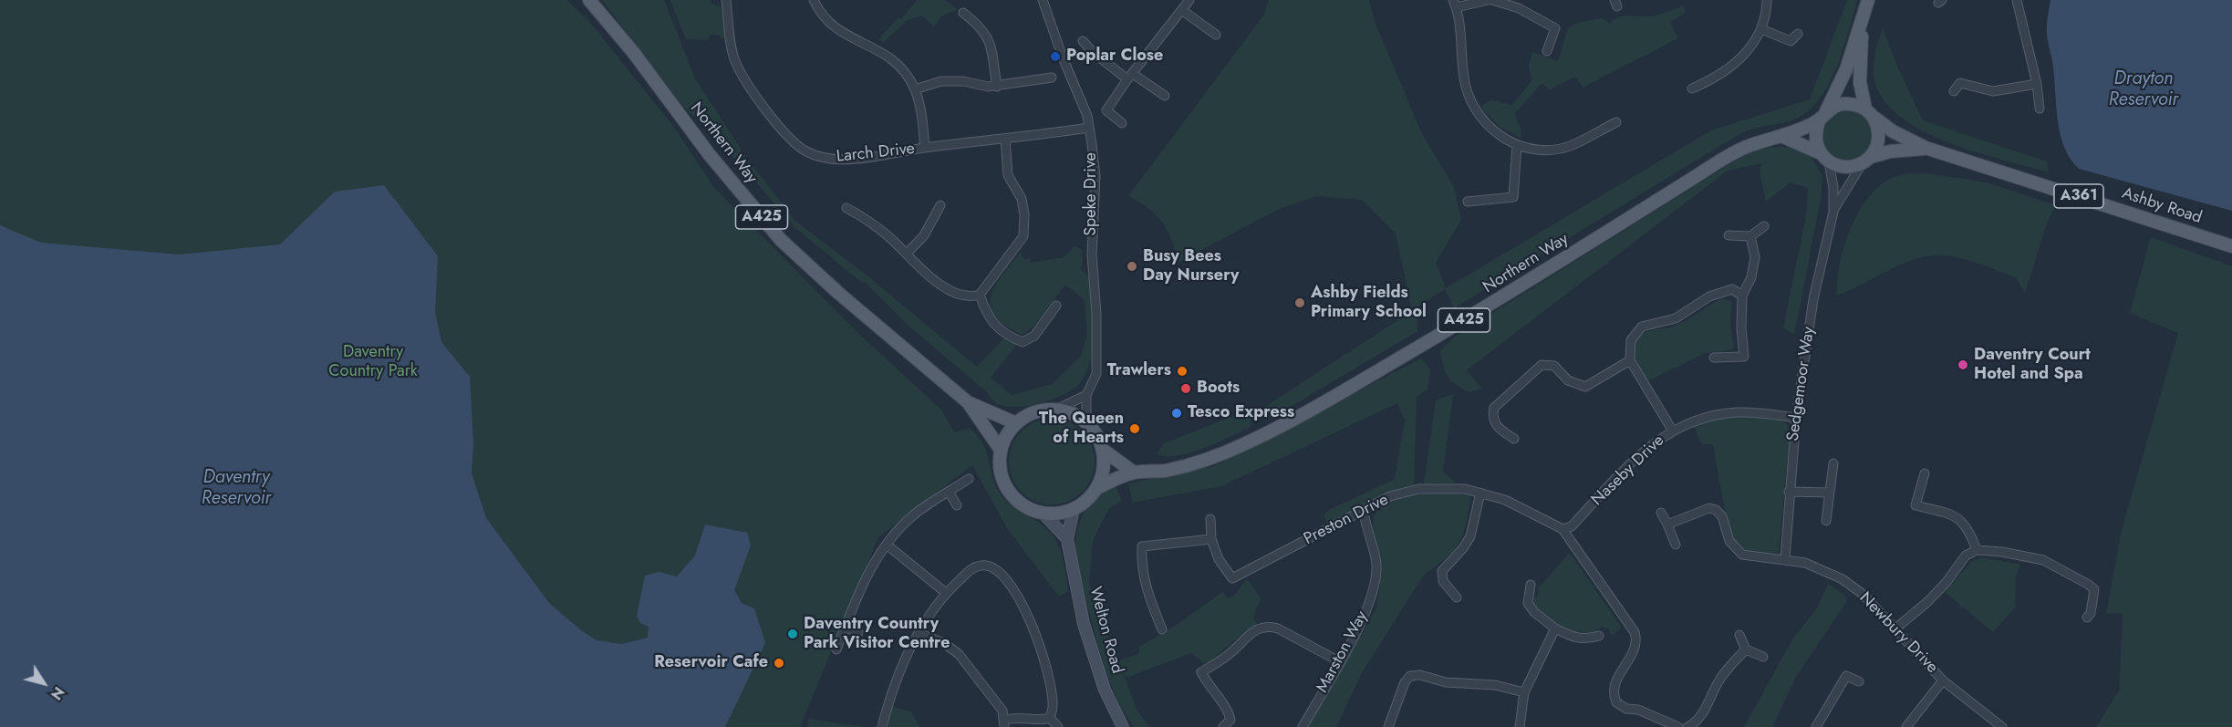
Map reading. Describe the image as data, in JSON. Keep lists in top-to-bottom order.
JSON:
{
  "streets": {
    "main road": [
      "Northern Way",
      "A361",
      "Ashby Road",
      "A425"
    ],
    "street": [
      "Larch Drive",
      "Speke Drive",
      "Sedgemoor Way",
      "Naseby Drive",
      "Preston Drive",
      "Welton Road",
      "Newbury Drive",
      "Marston Way"
    ]
  },
  "crossings": [
    ["Northern Way", "A361"],
    ["Northern Way", "Ashby Road"],
    ["Northern Way", "A425"],
    ["Northern Way", "Sedgemoor Way"],
    ["Larch Drive", "Speke Drive"],
    ["Speke Drive", "A425"],
    ["Speke Drive", "Welton Road"],
    ["A361", "Ashby Road"],
    ["A361", "Sedgemoor Way"],
    ["Ashby Road", "Sedgemoor Way"],
    ["A425", "Welton Road"],
    ["Sedgemoor Way", "Naseby Drive"],
    ["Sedgemoor Way", "Newbury Drive"],
    ["Naseby Drive", "Preston Drive"],
    ["Preston Drive", "Marston Way"]
  ],
  "water": ["Drayton Reservoir", "Daventry Reservoir"],
  "parks": ["Daventry Country Park"],
  "places": [
    "Poplar Close",
    "Busy Bees Day Nursery",
    "Ashby Fields Primary School",
    "Daventry Court Hotel and Spa",
    "Trawlers",
    "Boots",
    "Tesco Express",
    "The Queen of Hearts",
    "Daventry Country Park Visitor Centre",
    "Reservoir Cafe"
  ],
  "north": "bottom right"
}
